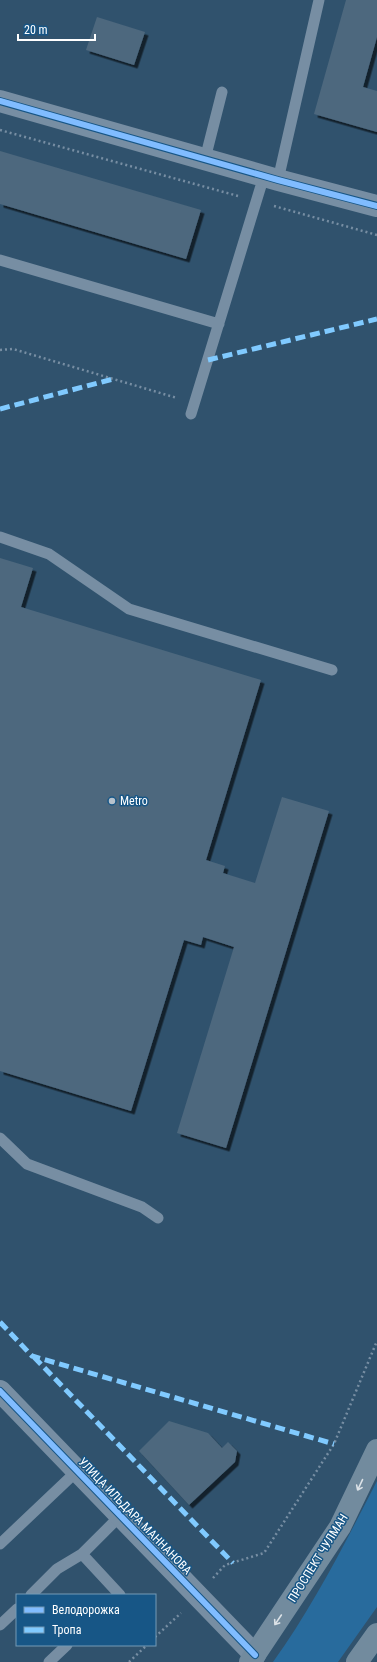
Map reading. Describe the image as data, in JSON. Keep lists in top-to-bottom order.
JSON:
{
  "streets": {
    "main road": ["ПРОСПЕКТ ЧУЛМАН"],
    "street": ["УЛИЦА ИЛЬДАРА МАННАНОВА"]
  },
  "crossings": [
    ["УЛИЦА ИЛЬДАРА МАННАНОВА", "ПРОСПЕКТ ЧУЛМАН"]
  ],
  "one_way": ["ПРОСПЕКТ ЧУЛМАН"],
  "places": ["Metro"],
  "legend": ["Велодорожка", "Тропа"],
  "scale_bar": "20 m"
}
